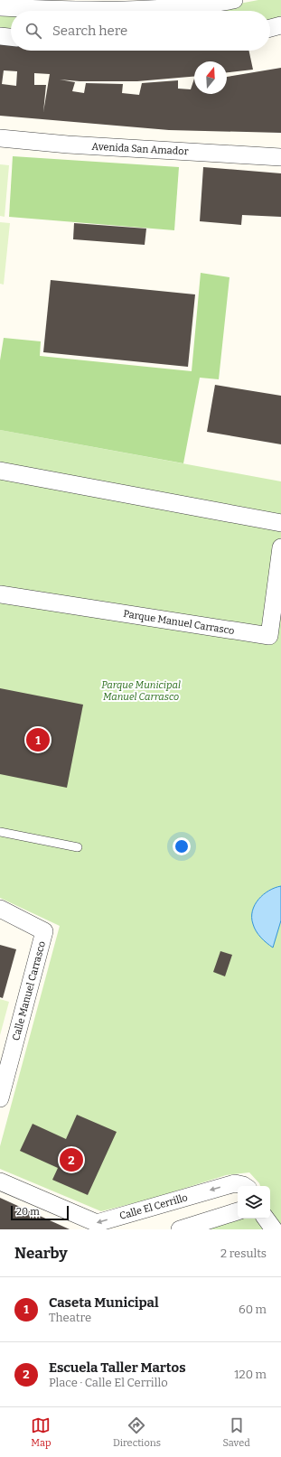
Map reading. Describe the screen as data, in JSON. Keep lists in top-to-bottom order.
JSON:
{
  "streets": {
    "street": [
      "Avenida San Amador",
      "Parque Manuel Carrasco",
      "Calle Manuel Carrasco",
      "Calle El Cerrillo"
    ]
  },
  "one_way": ["Calle El Cerrillo"],
  "parks": ["Parque Municipal Manuel Carrasco"],
  "scale_bar": "20 m",
  "north": "top",
  "page": {
    "search": "Search here",
    "pins": ["1", "2"],
    "scale": "20 m",
    "heading": ["Nearby", "2 results"],
    "list": [
      {
        "mark": "1",
        "name": "Caseta Municipal",
        "note": "Theatre",
        "value": "60 m"
      },
      {
        "mark": "2",
        "name": "Escuela Taller Martos",
        "note": "Place · Calle El Cerrillo",
        "value": "120 m"
      }
    ],
    "nav": ["Map", "Directions", "Saved"]
  }
}
